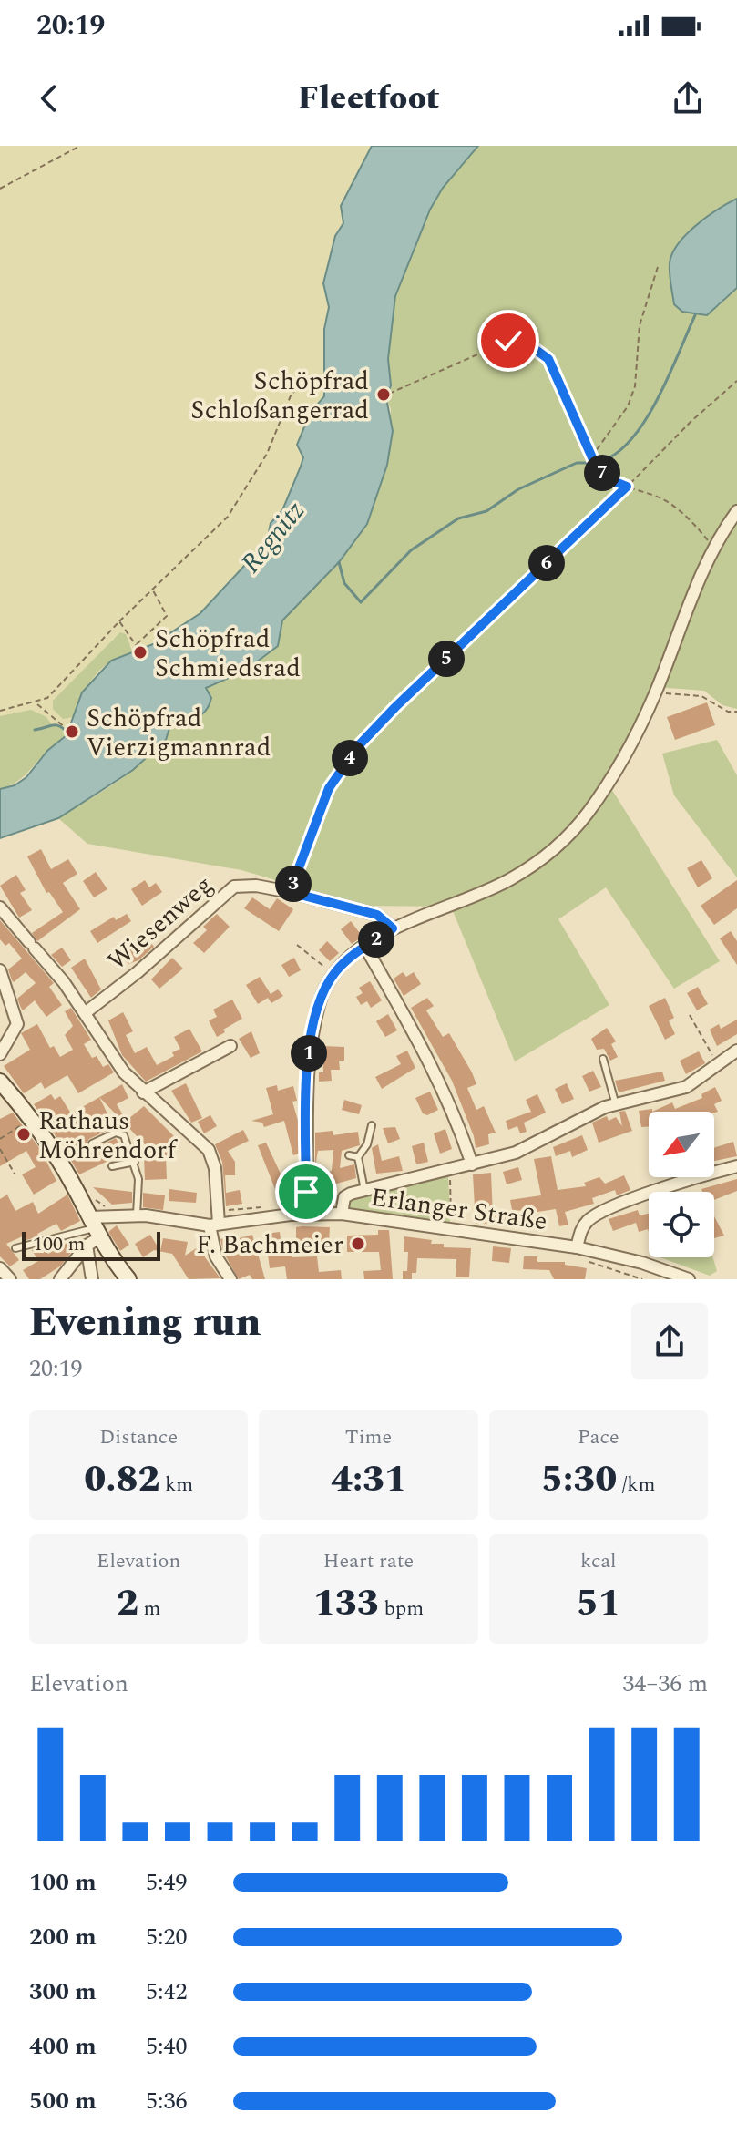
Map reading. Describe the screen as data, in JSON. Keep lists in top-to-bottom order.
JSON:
{
  "streets": {
    "street": ["Wiesenweg", "Erlanger Straße"]
  },
  "water": ["Regnitz"],
  "places": [
    "Schöpfrad Schloßangerrad",
    "Schöpfrad Schmiedsrad",
    "Schöpfrad Vierzigmannrad",
    "Rathaus Möhrendorf",
    "F. Bachmeier"
  ],
  "scale_bar": "100 m",
  "north": "bottom left",
  "page": {
    "status": "20:19",
    "header": "Fleetfoot",
    "pins": [
      "7",
      "6",
      "5",
      "4",
      "3",
      "2",
      "1"
    ],
    "scale": "100 m",
    "heading": ["Evening run", "20:19"],
    "stats": [
      ["Distance", "0.82 km"],
      ["Time", "4:31"],
      ["Pace", "5:30 /km"],
      ["Elevation", "2 m"],
      ["Heart rate", "133 bpm"],
      ["kcal", "51"]
    ],
    "chart": ["Elevation", "34–36 m"],
    "list": [
      {
        "name": "100 m",
        "note": "5:49"
      },
      {
        "name": "200 m",
        "note": "5:20"
      },
      {
        "name": "300 m",
        "note": "5:42"
      },
      {
        "name": "400 m",
        "note": "5:40"
      },
      {
        "name": "500 m",
        "note": "5:36"
      }
    ]
  }
}
